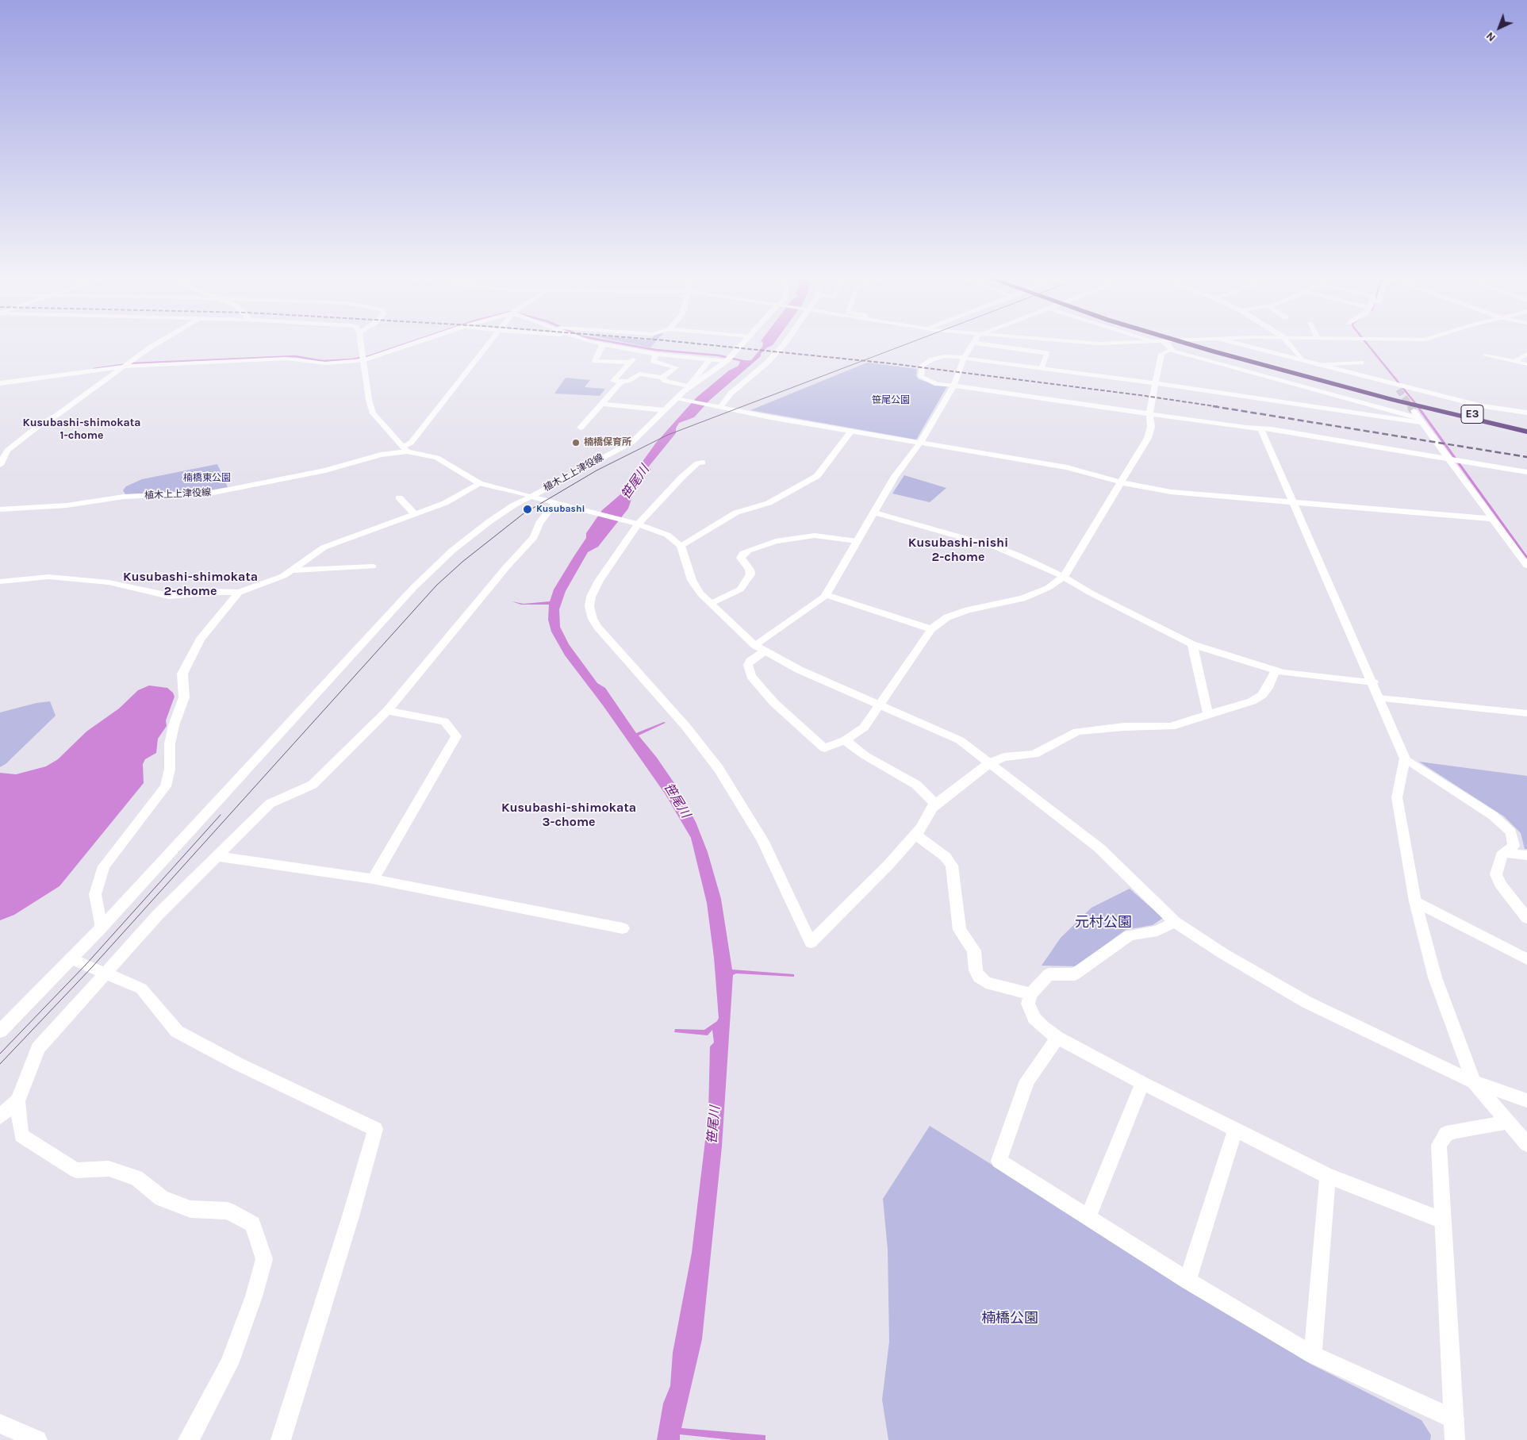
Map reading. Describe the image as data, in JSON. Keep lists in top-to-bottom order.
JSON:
{
  "streets": {
    "highway": ["E3"],
    "street": ["植木上上津役線"]
  },
  "districts": [
    "Kusubashi-shimokata 1-chome",
    "Kusubashi-nishi 2-chome",
    "Kusubashi-shimokata 2-chome",
    "Kusubashi-shimokata 3-chome"
  ],
  "water": ["笹尾川"],
  "parks": [
    "笹尾公園",
    "楠橋東公園",
    "元村公園",
    "楠橋公園"
  ],
  "places": ["楠橋保育所", "Kusubashi"],
  "north": "bottom left"
}
